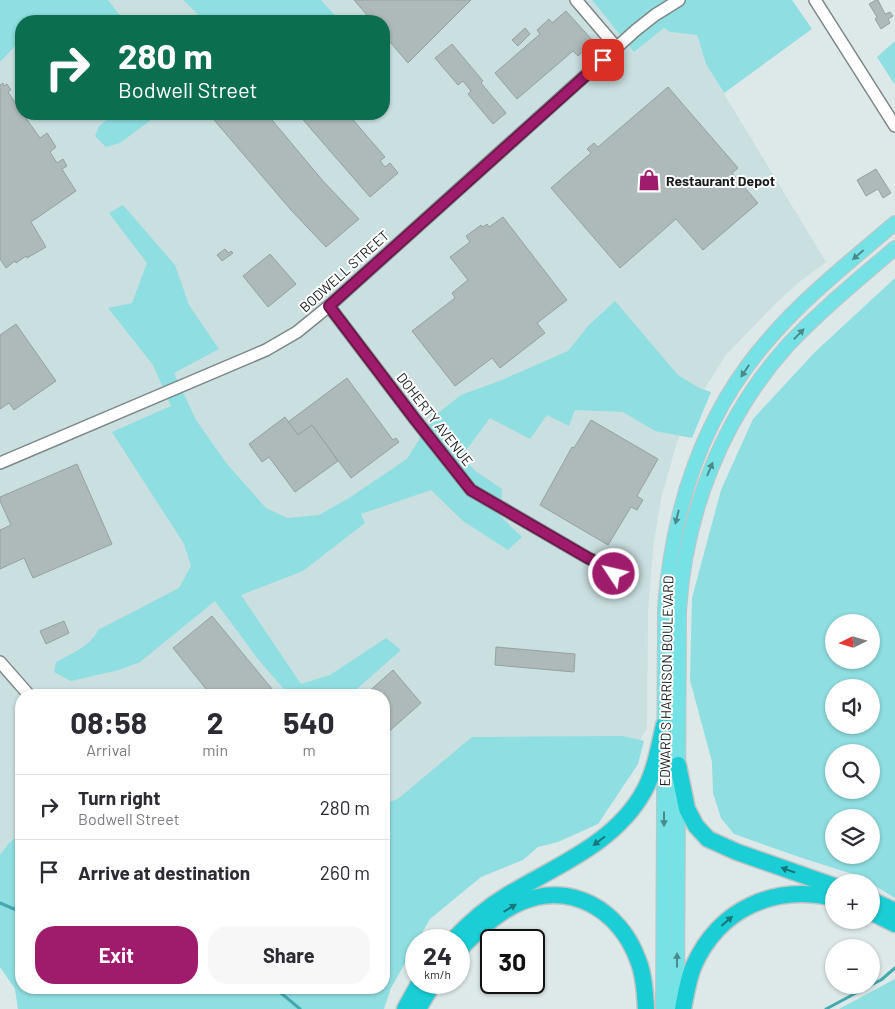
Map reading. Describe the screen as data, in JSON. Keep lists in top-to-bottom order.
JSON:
{
  "streets": {
    "main road": ["EDWARD S HARRISON BOULEVARD"],
    "street": ["BODWELL STREET", "DOHERTY AVENUE"]
  },
  "crossings": [
    ["BODWELL STREET", "DOHERTY AVENUE"]
  ],
  "places": {
    "shop": ["Restaurant Depot"]
  },
  "north": "left",
  "page": {
    "turn": ["280 m", "Bodwell Street"],
    "map_buttons": ["+", "−"],
    "eta": [
      "08:58",
      "Arrival",
      "2",
      "min",
      "540",
      "m"
    ],
    "list": [
      {
        "name": "Turn right",
        "note": "Bodwell Street",
        "value": "280 m"
      },
      {
        "name": "Arrive at destination",
        "value": "260 m"
      }
    ],
    "buttons": ["Exit", "Share"],
    "speed": "24 km/h",
    "limit": "30"
  }
}
